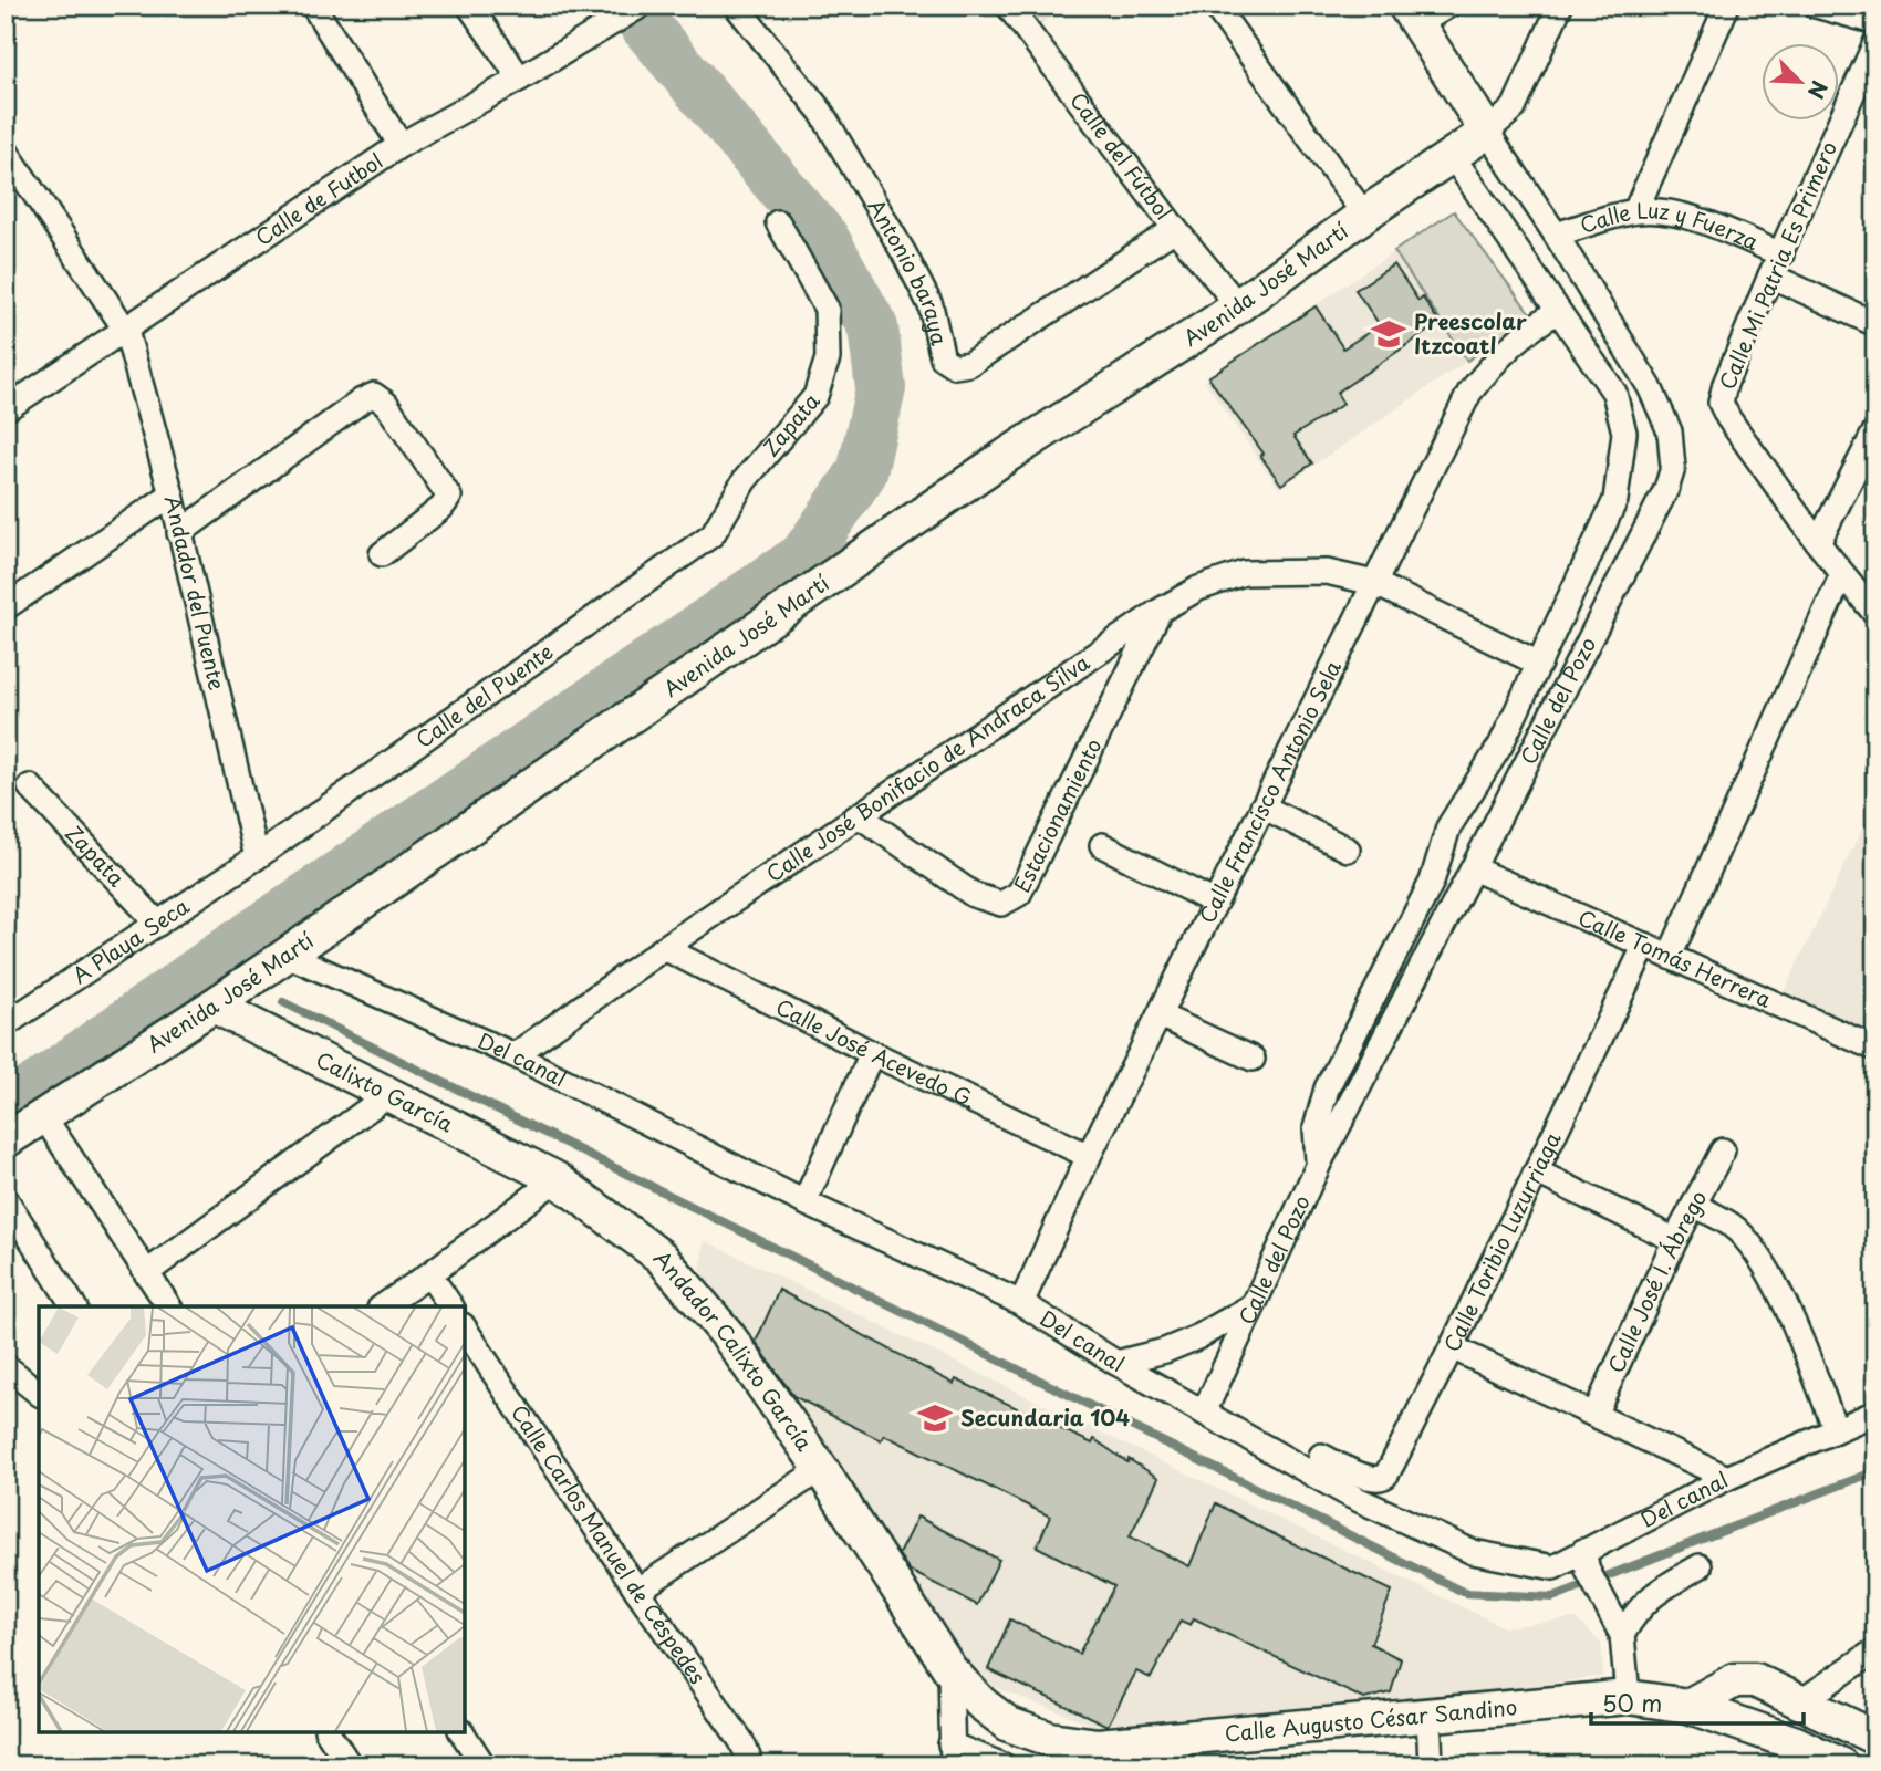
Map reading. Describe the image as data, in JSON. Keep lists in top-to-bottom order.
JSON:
{
  "streets": {
    "street": [
      "Calle del Fútbol",
      "Calle de Futbol",
      "Calle Luz y Fuerza",
      "Calle Mi Patria Es Primero",
      "Antonio baraya",
      "Avenida José Martí",
      "Zapata",
      "Andador del Puente",
      "Calle del Puente",
      "Calle del Pozo",
      "Calle José Bonifacio de Andraca Silva",
      "Calle Francisco Antonio Sela",
      "Estacionamiento",
      "A Playa Seca",
      "Calle Tomás Herrera",
      "Calle José Acevedo G.",
      "Del canal",
      "Calixto García",
      "Calle Toribio Luzurriaga",
      "Calle José I. Ábrego",
      "Andador Calixto García",
      "Calle Carlos Manuel de Céspedes",
      "Calle Augusto César Sandino"
    ]
  },
  "crossings": [
    ["Calle del Fútbol", "Antonio baraya"],
    ["Calle del Fútbol", "Avenida José Martí"],
    ["Calle de Futbol", "Andador del Puente"],
    ["Calle Luz y Fuerza", "Calle Mi Patria Es Primero"],
    ["Calle Luz y Fuerza", "Calle del Pozo"],
    ["Avenida José Martí", "Calle del Pozo"],
    ["Avenida José Martí", "Del canal"],
    ["Avenida José Martí", "Calixto García"],
    ["Zapata", "Calle del Puente"],
    ["Zapata", "A Playa Seca"],
    ["Andador del Puente", "Calle del Puente"],
    ["Andador del Puente", "A Playa Seca"],
    ["Calle del Puente", "A Playa Seca"],
    ["Calle del Pozo", "Calle Tomás Herrera"],
    ["Calle del Pozo", "Del canal"],
    ["Calle José Bonifacio de Andraca Silva", "Calle Francisco Antonio Sela"],
    ["Calle José Bonifacio de Andraca Silva", "Estacionamiento"],
    ["Calle José Bonifacio de Andraca Silva", "Calle José Acevedo G."],
    ["Calle José Bonifacio de Andraca Silva", "Del canal"],
    ["Calle Francisco Antonio Sela", "Calle José Acevedo G."],
    ["Calle Francisco Antonio Sela", "Del canal"],
    ["Calle Tomás Herrera", "Calle Toribio Luzurriaga"],
    ["Calixto García", "Andador Calixto García"],
    ["Andador Calixto García", "Calle Augusto César Sandino"]
  ],
  "places": {
    "school or university": ["Preescolar Itzcoatl", "Secundaria 104"]
  },
  "scale_bar": "50 m",
  "north": "bottom right"
}
